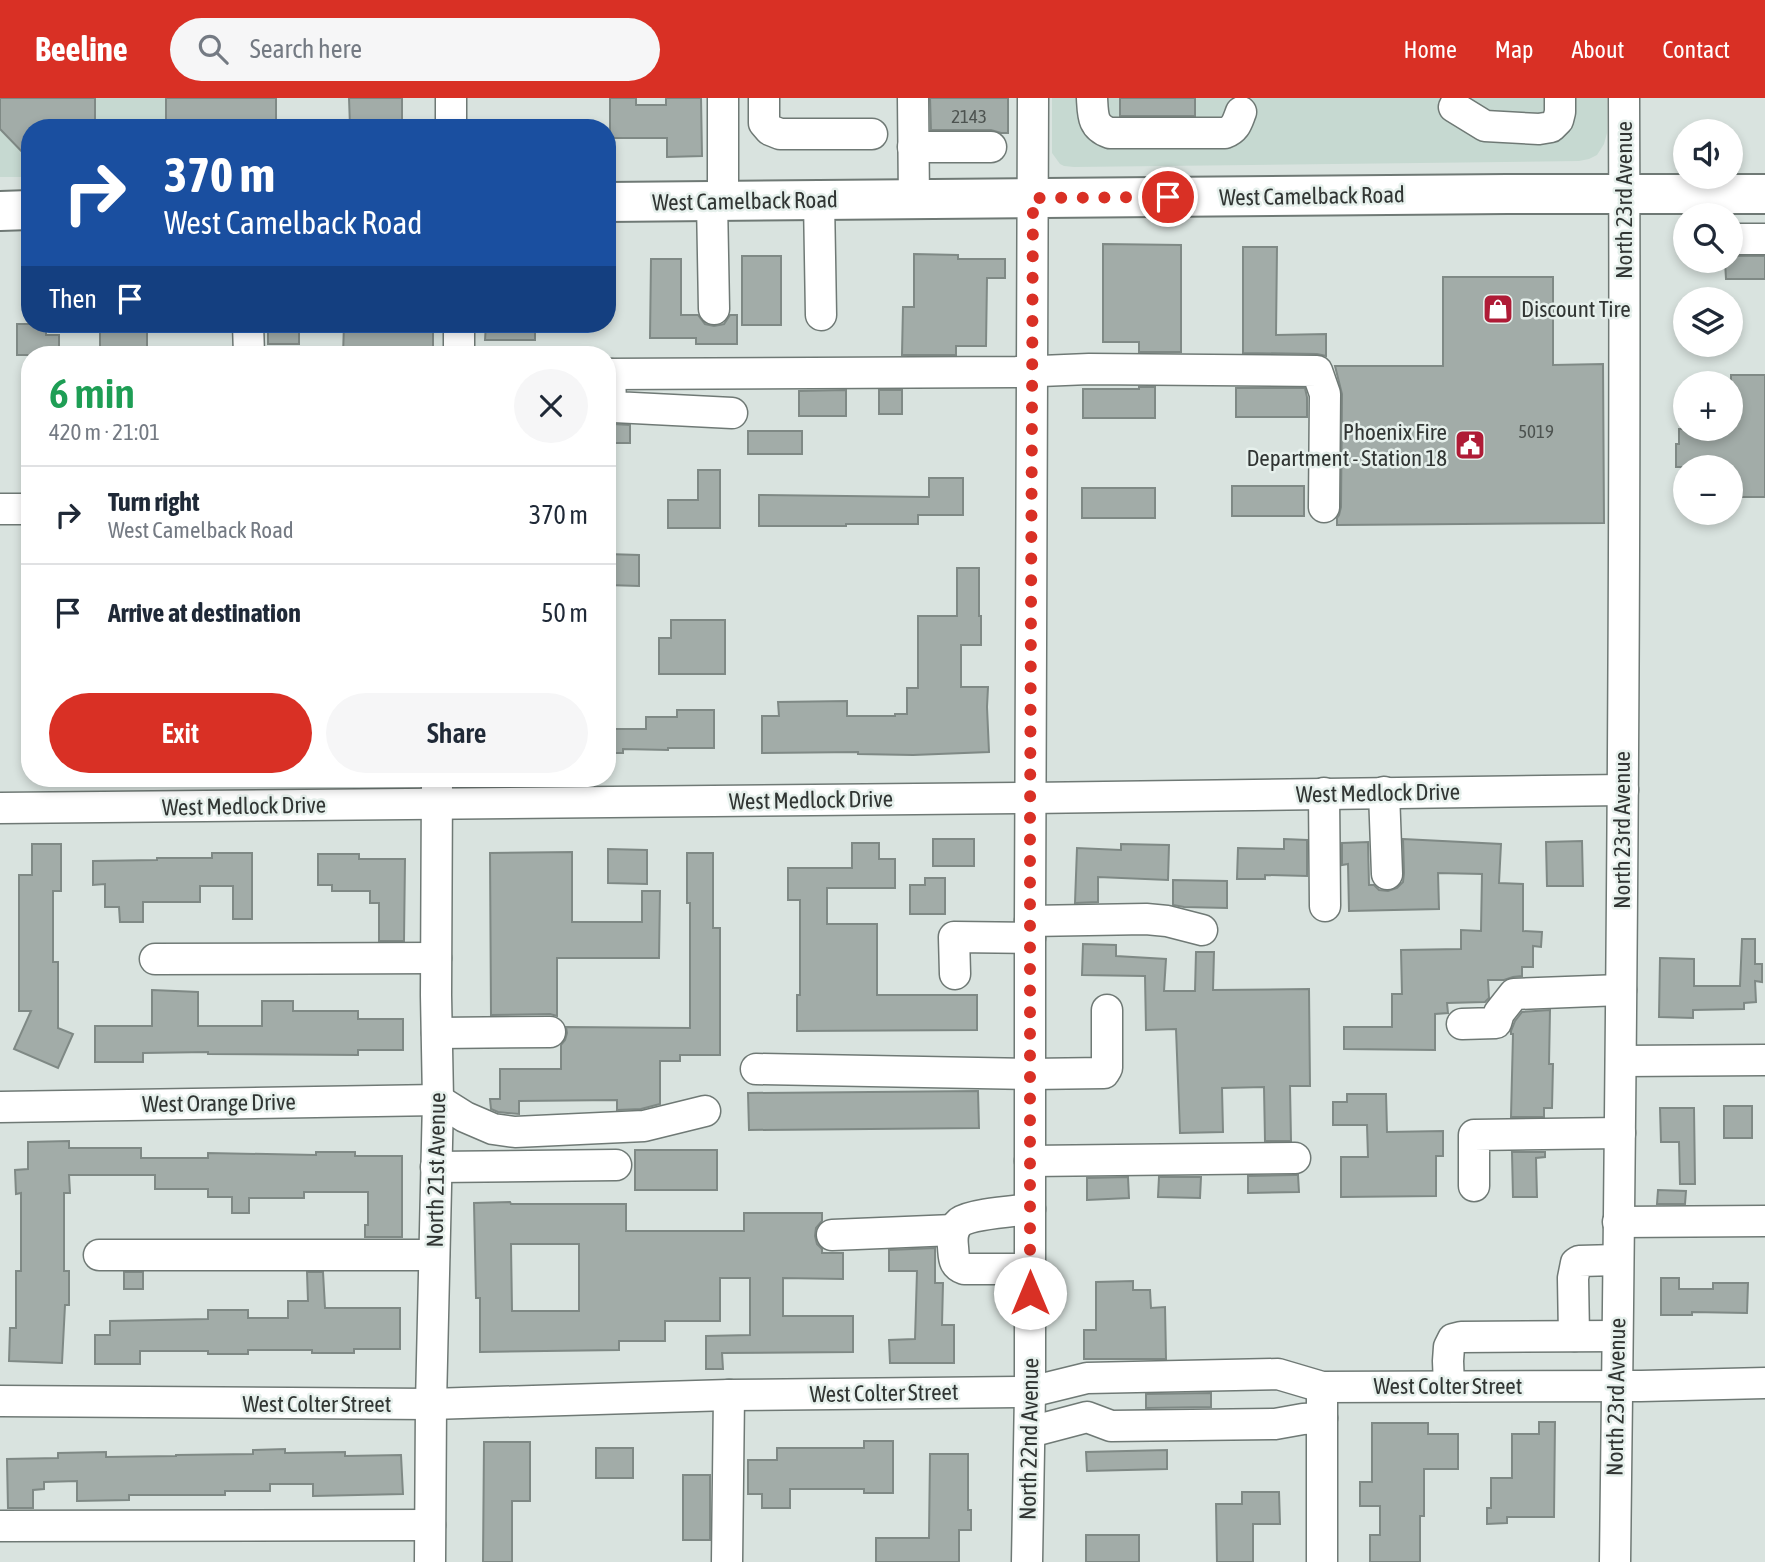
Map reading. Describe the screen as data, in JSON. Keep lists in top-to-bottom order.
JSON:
{
  "streets": {
    "main road": ["West Camelback Road"],
    "street": [
      "North 23rd Avenue",
      "West Medlock Drive",
      "West Orange Drive",
      "North 21st Avenue",
      "West Colter Street",
      "North 22nd Avenue"
    ]
  },
  "crossings": [
    ["West Camelback Road", "North 23rd Avenue"],
    ["West Camelback Road", "North 22nd Avenue"],
    ["North 23rd Avenue", "West Medlock Drive"],
    ["North 23rd Avenue", "West Colter Street"],
    ["West Medlock Drive", "North 21st Avenue"],
    ["West Medlock Drive", "North 22nd Avenue"],
    ["West Orange Drive", "North 21st Avenue"],
    ["North 21st Avenue", "West Colter Street"],
    ["West Colter Street", "North 22nd Avenue"]
  ],
  "places": {
    "shop": ["Discount Tire"],
    "public building": ["Phoenix Fire Department - Station 18"]
  },
  "house_numbers": ["2143", "5019"],
  "page": {
    "header": "Beeline",
    "search": "Search here",
    "nav": [
      "Home",
      "Map",
      "About",
      "Contact"
    ],
    "map_buttons": ["+", "−"],
    "turn": ["370 m", "West Camelback Road"],
    "then": "Then",
    "heading": ["6 min", "420 m · 21:01"],
    "list": [
      {
        "name": "Turn right",
        "note": "West Camelback Road",
        "value": "370 m"
      },
      {
        "name": "Arrive at destination",
        "value": "50 m"
      }
    ],
    "buttons": ["Exit", "Share"]
  }
}
